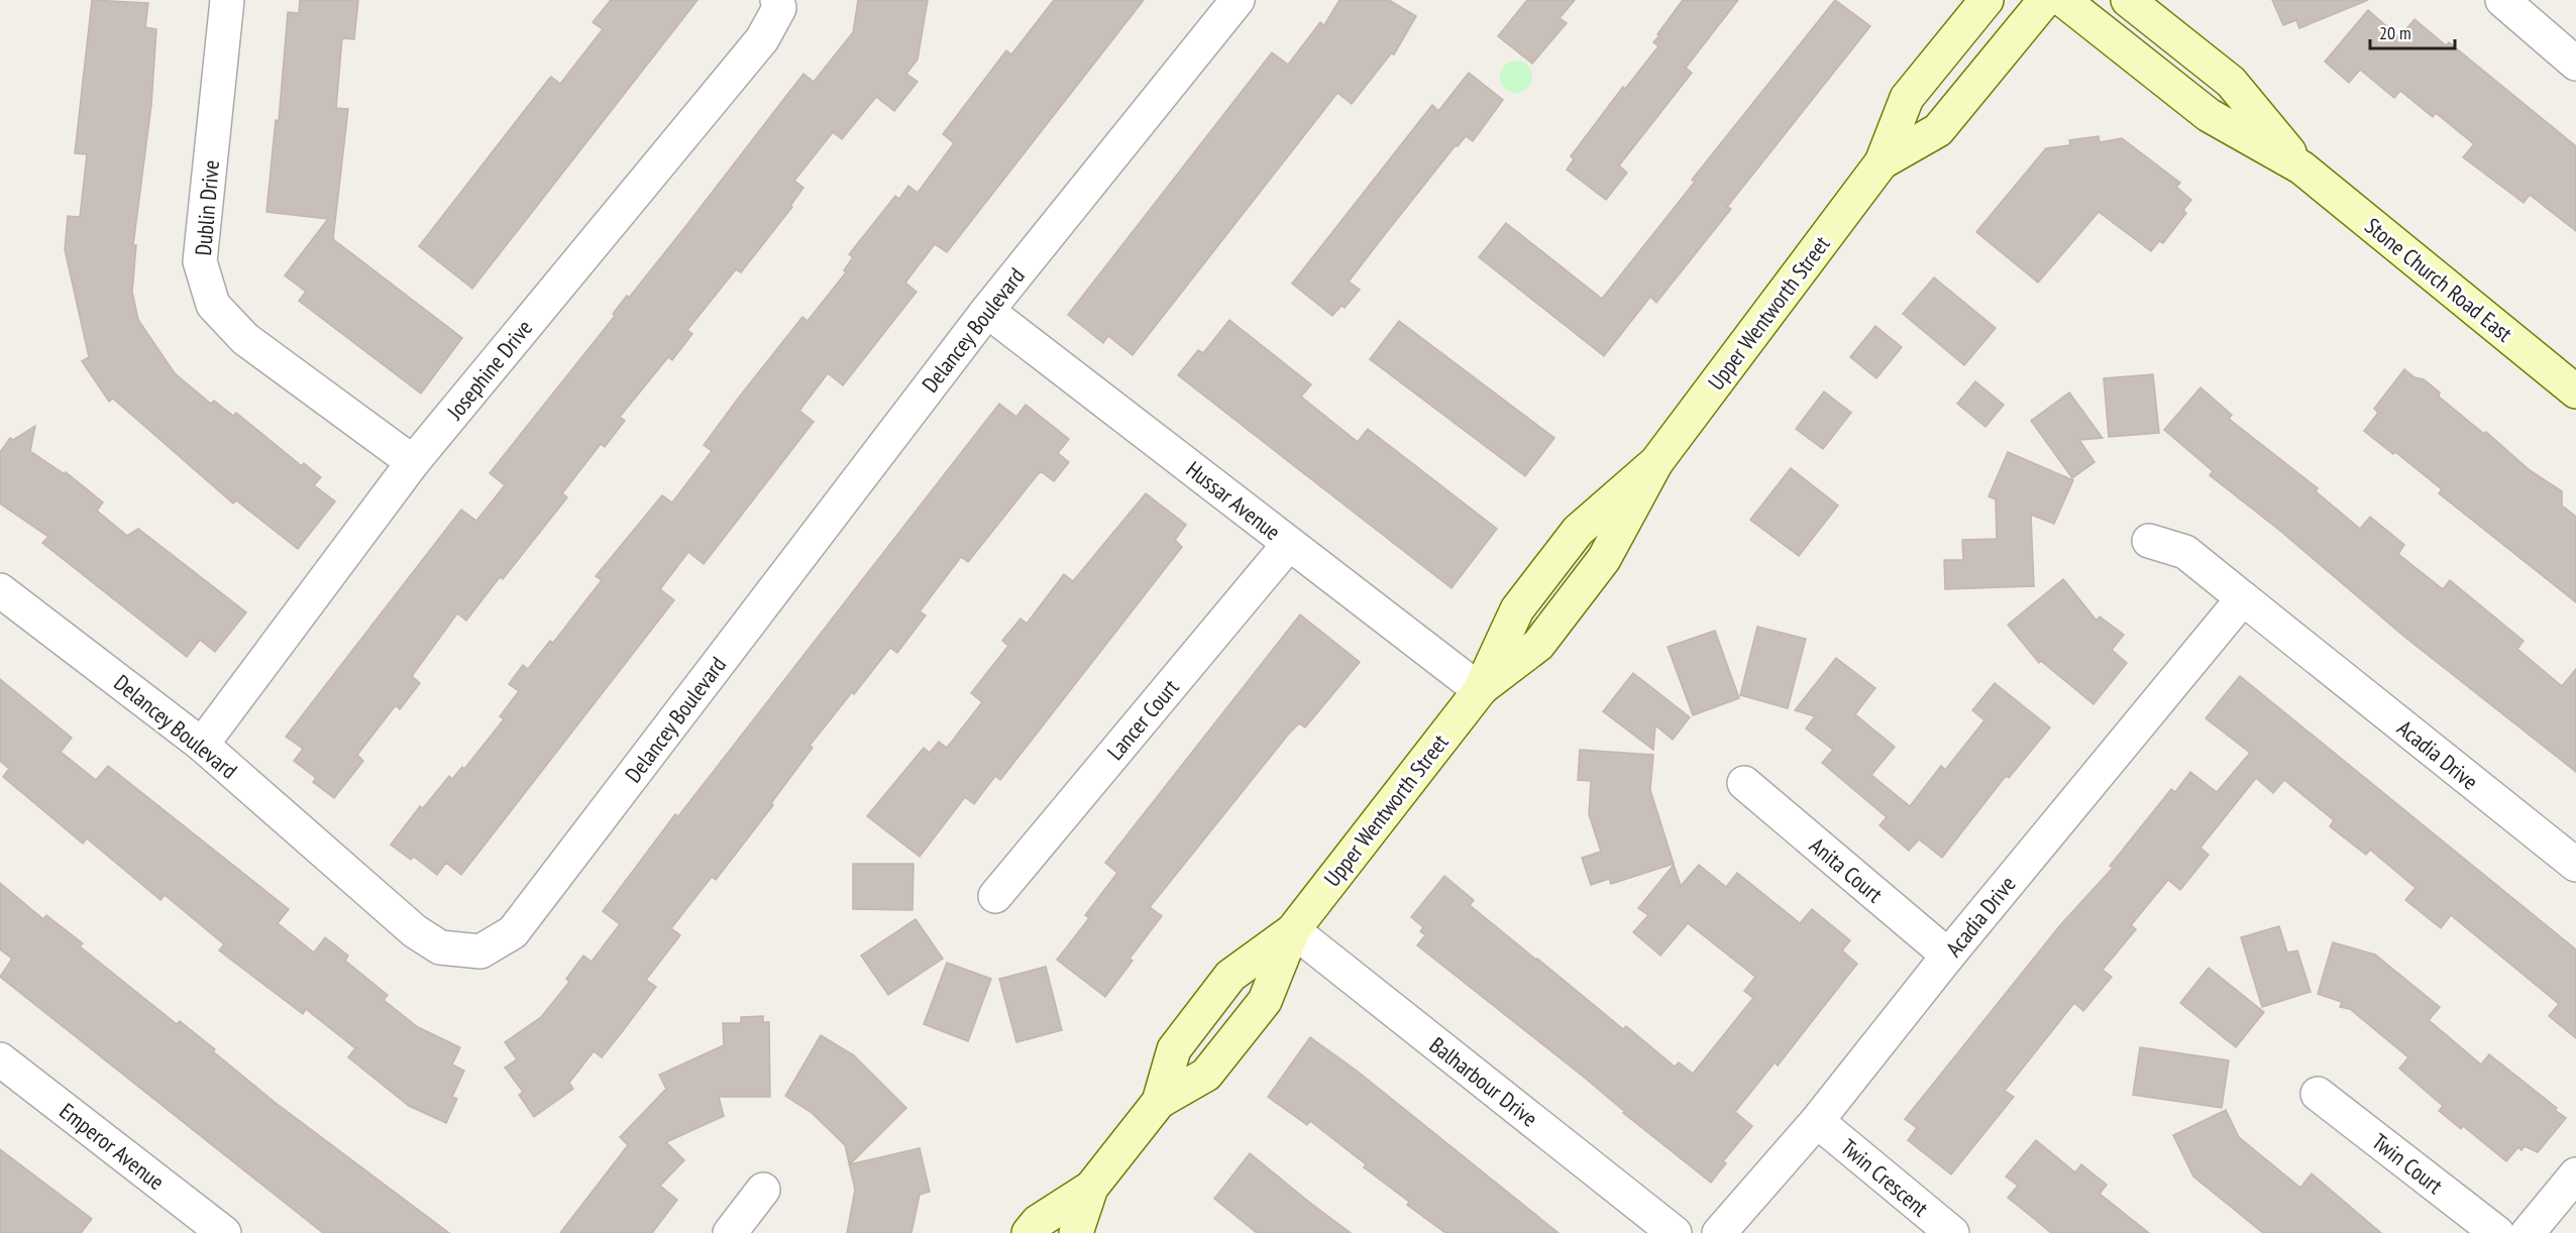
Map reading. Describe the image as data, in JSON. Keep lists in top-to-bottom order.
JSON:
{
  "streets": {
    "main road": ["Stone Church Road East", "Upper Wentworth Street"],
    "street": [
      "Dublin Drive",
      "Delancey Boulevard",
      "Josephine Drive",
      "Hussar Avenue",
      "Lancer Court",
      "Acadia Drive",
      "Anita Court",
      "Balharbour Drive",
      "Emperor Avenue",
      "Twin Court",
      "Twin Crescent"
    ]
  },
  "crossings": [
    ["Dublin Drive", "Josephine Drive"],
    ["Upper Wentworth Street", "Hussar Avenue"],
    ["Upper Wentworth Street", "Balharbour Drive"],
    ["Delancey Boulevard", "Josephine Drive"],
    ["Delancey Boulevard", "Hussar Avenue"],
    ["Hussar Avenue", "Lancer Court"],
    ["Acadia Drive", "Anita Court"],
    ["Acadia Drive", "Twin Crescent"]
  ],
  "scale_bar": "20 m"
}
